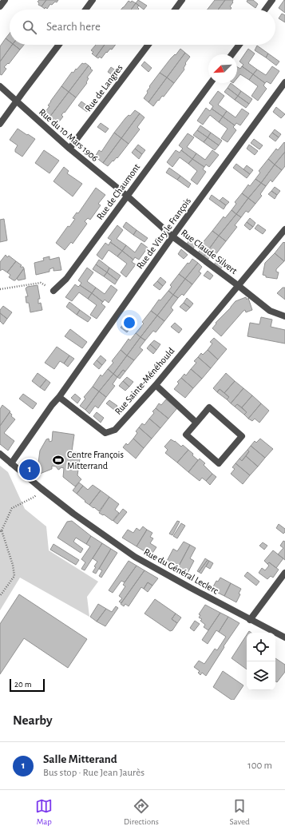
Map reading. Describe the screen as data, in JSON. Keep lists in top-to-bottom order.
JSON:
{
  "streets": {
    "street": [
      "Rue de Langres",
      "Rue du 10 Mars 1906",
      "Rue de Chaumont",
      "Rue de Vitry le François",
      "Rue Claude Silvert",
      "Rue Sainte-Ménéhould",
      "Rue du Général Leclerc"
    ]
  },
  "crossings": [
    ["Rue de Langres", "Rue du 10 Mars 1906"],
    ["Rue du 10 Mars 1906", "Rue de Chaumont"],
    ["Rue du 10 Mars 1906", "Rue Claude Silvert"],
    ["Rue de Chaumont", "Rue Claude Silvert"],
    ["Rue de Vitry le François", "Rue Claude Silvert"],
    ["Rue de Vitry le François", "Rue Sainte-Ménéhould"],
    ["Rue Claude Silvert", "Rue Sainte-Ménéhould"]
  ],
  "places": {
    "sports": ["Centre François Mitterrand"]
  },
  "scale_bar": "20 m",
  "north": "bottom left",
  "page": {
    "search": "Search here",
    "pins": "1",
    "scale": "20 m",
    "heading": "Nearby",
    "list": [
      {
        "mark": "1",
        "name": "Salle Mitterand",
        "note": "Bus stop · Rue Jean Jaurès",
        "value": "100 m"
      }
    ],
    "nav": ["Map", "Directions", "Saved"]
  }
}
